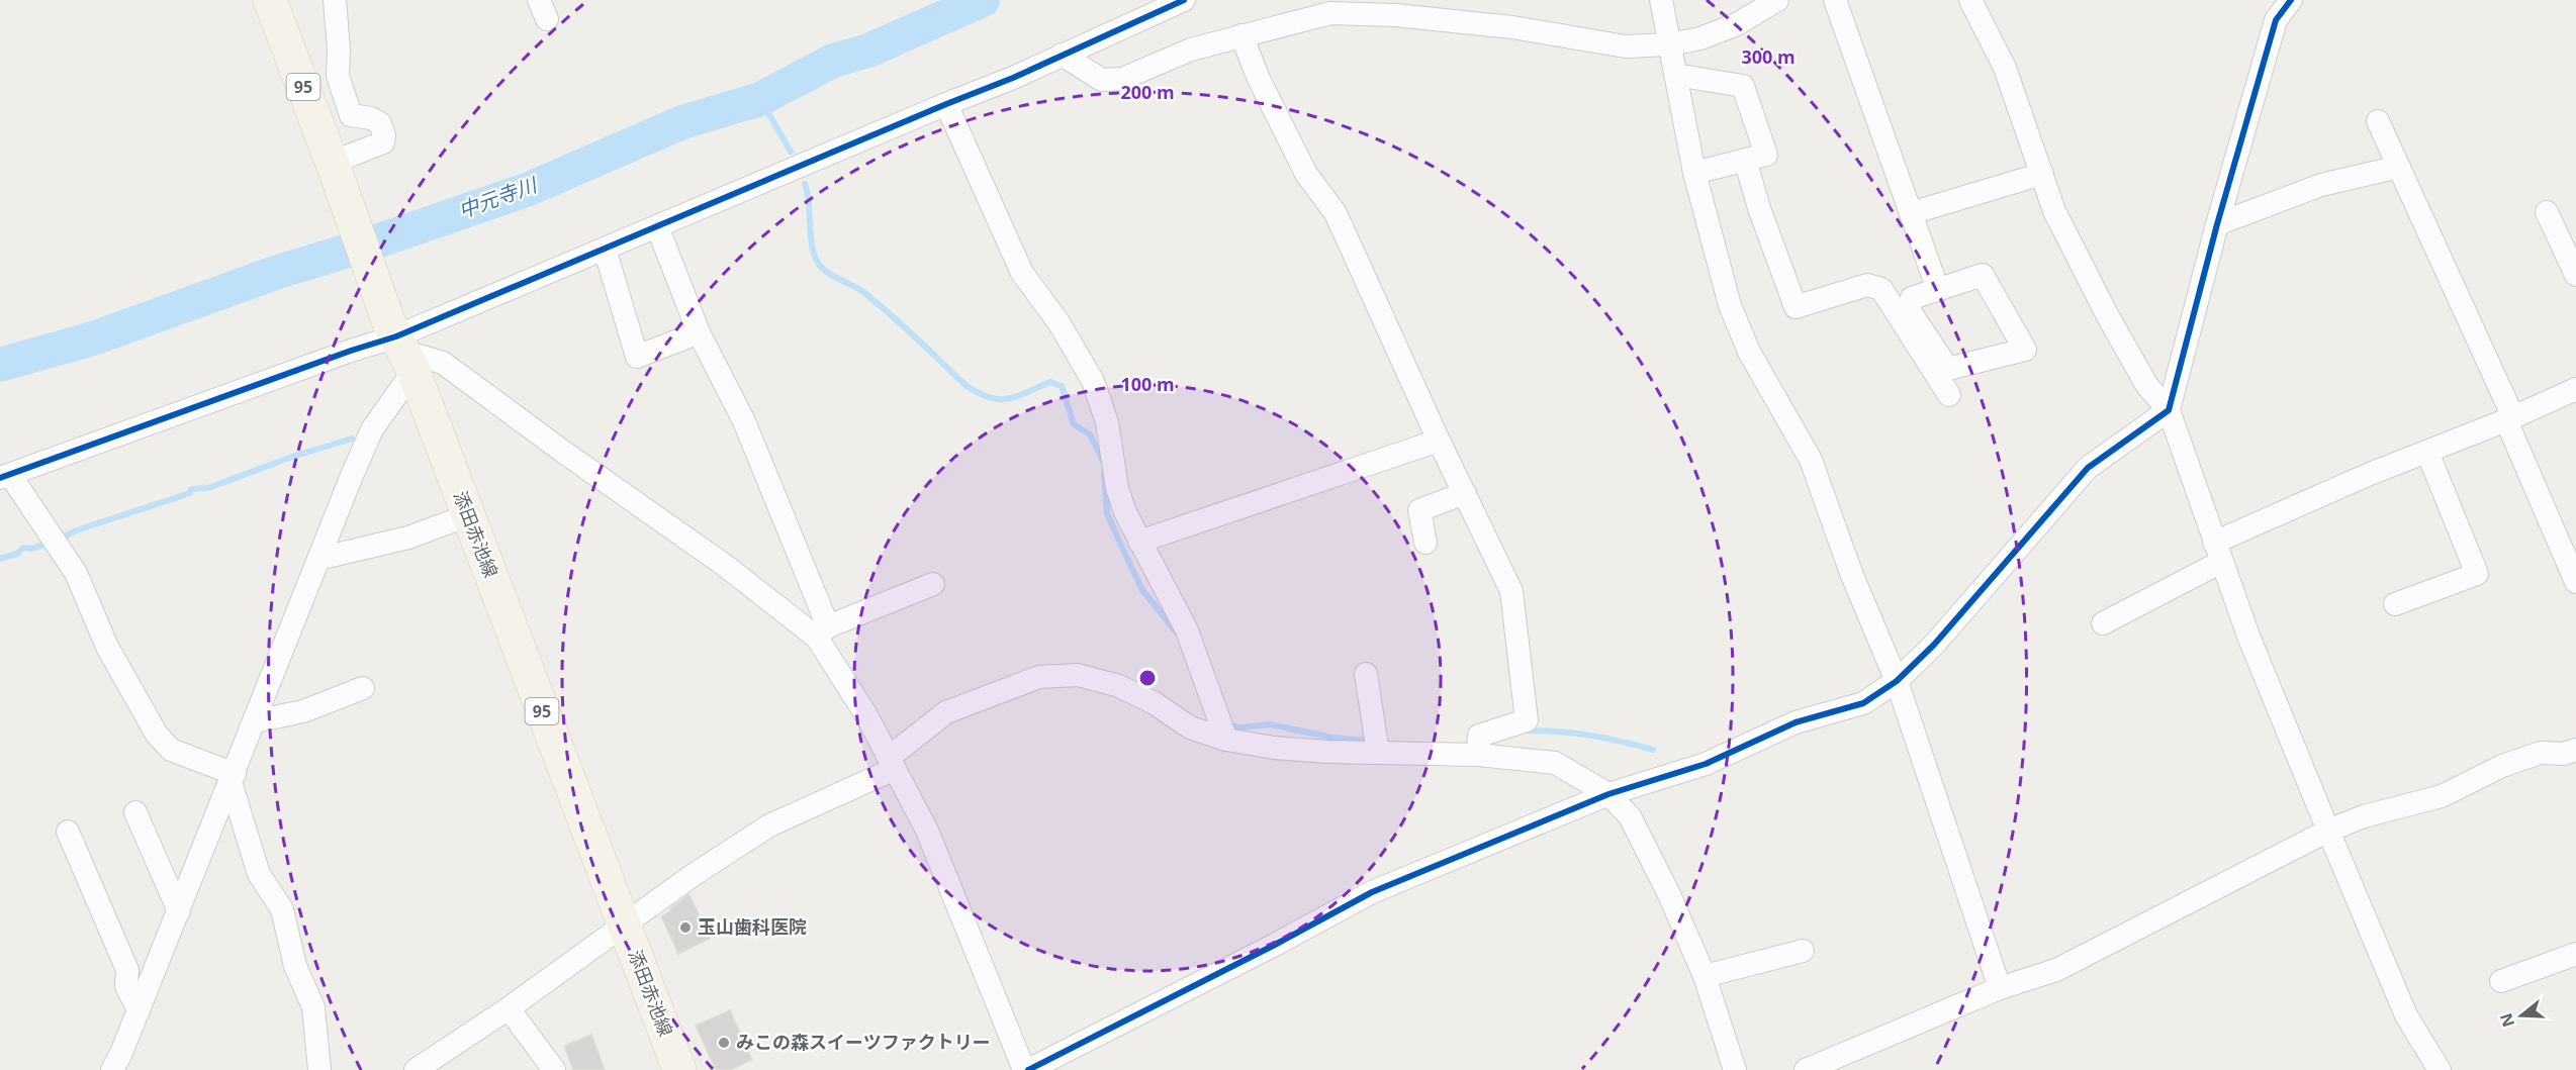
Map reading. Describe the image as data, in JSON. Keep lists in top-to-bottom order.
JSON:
{
  "streets": {
    "main road": ["95", "添田赤池線"]
  },
  "water": ["中元寺川"],
  "places": ["玉山歯科医院", "みこの森スイーツファクトリー"],
  "north": "left",
  "rings": ["300 m", "200 m", "100 m"]
}
